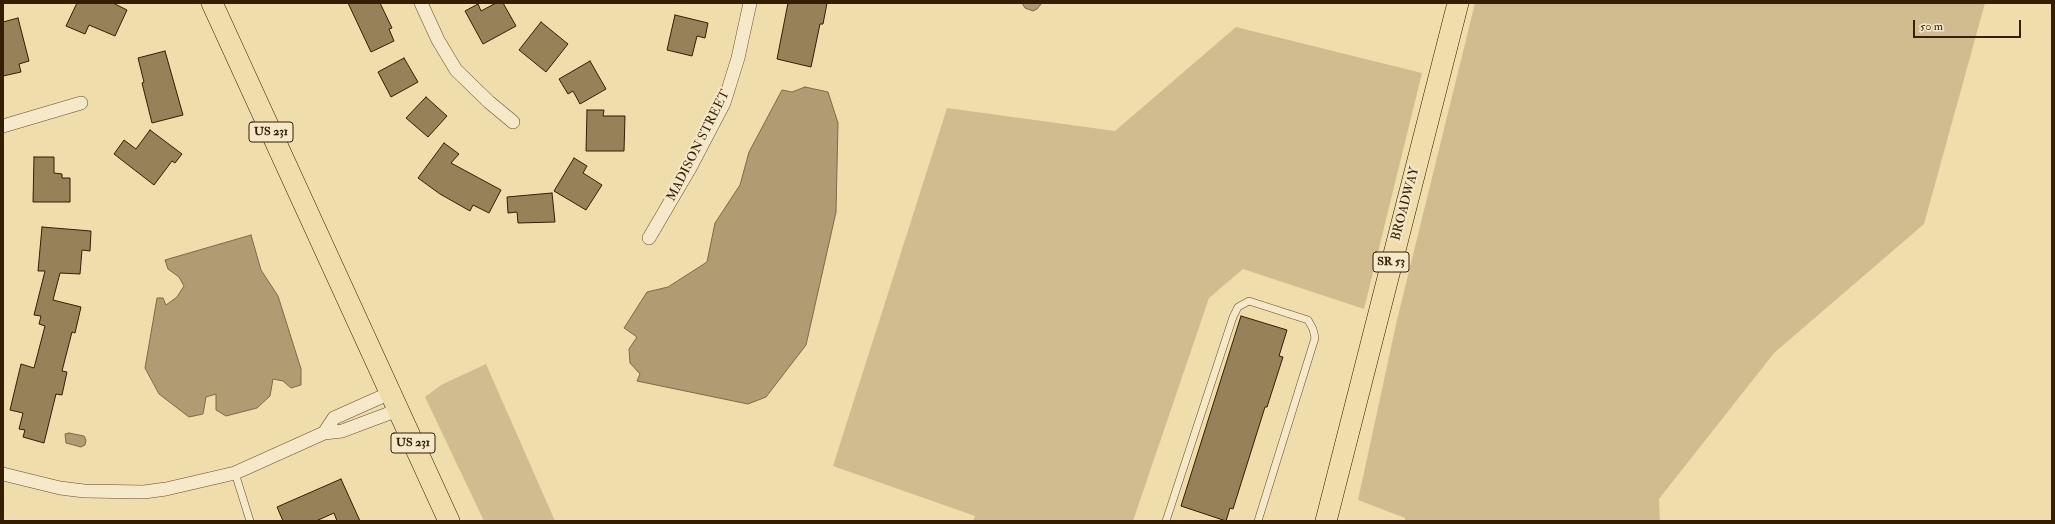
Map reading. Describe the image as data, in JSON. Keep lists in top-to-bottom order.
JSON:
{
  "streets": {
    "main road": ["US 231", "BROADWAY", "SR 53"],
    "street": ["MADISON STREET"]
  },
  "scale_bar": "50 m"
}
